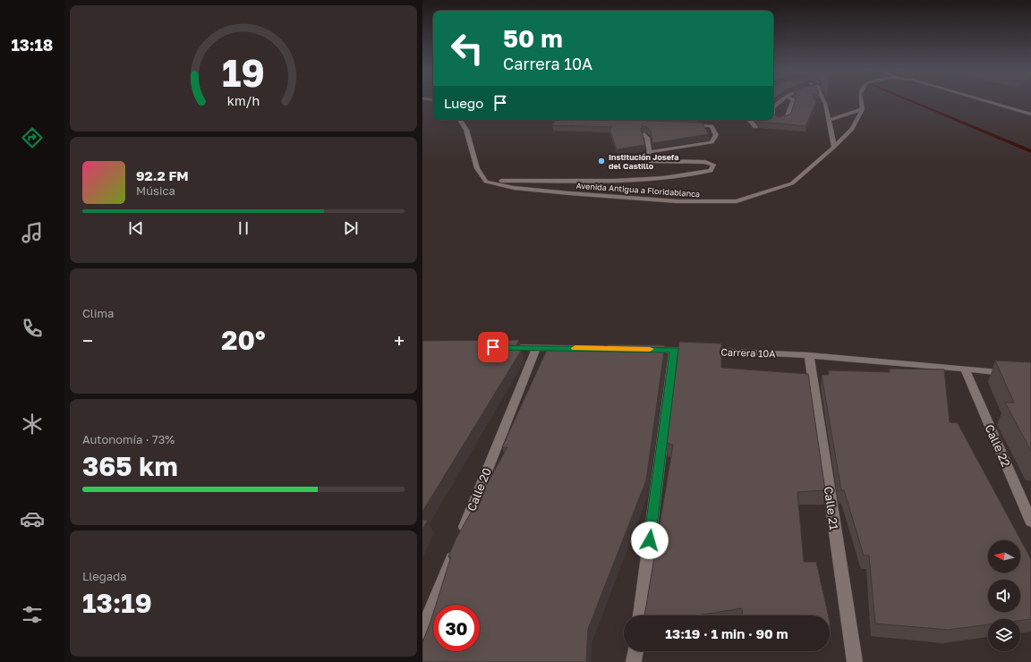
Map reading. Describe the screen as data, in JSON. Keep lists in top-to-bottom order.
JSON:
{
  "streets": {
    "street": [
      "Avenida Antigua a Floridablanca",
      "Carrera 10A",
      "Calle 22",
      "Calle 20",
      "Calle 21"
    ]
  },
  "crossings": [
    ["Carrera 10A", "Calle 22"],
    ["Carrera 10A", "Calle 21"]
  ],
  "places": ["Institución Josefa del Castillo"],
  "north": "left",
  "page": {
    "tabs": "13:18",
    "turn": ["50 m", "Carrera 10A"],
    "then": "Luego",
    "song": ["92.2 FM", "Música"],
    "tile": [
      "Clima",
      ["Autonomía · 73%", "365 km"],
      ["Llegada", "13:19"]
    ],
    "heat": ["−", "20°", "+"],
    "limit": "30",
    "trip": "13:19 · 1 min · 90 m",
    "gauge": ["19", "km/h"]
  }
}
